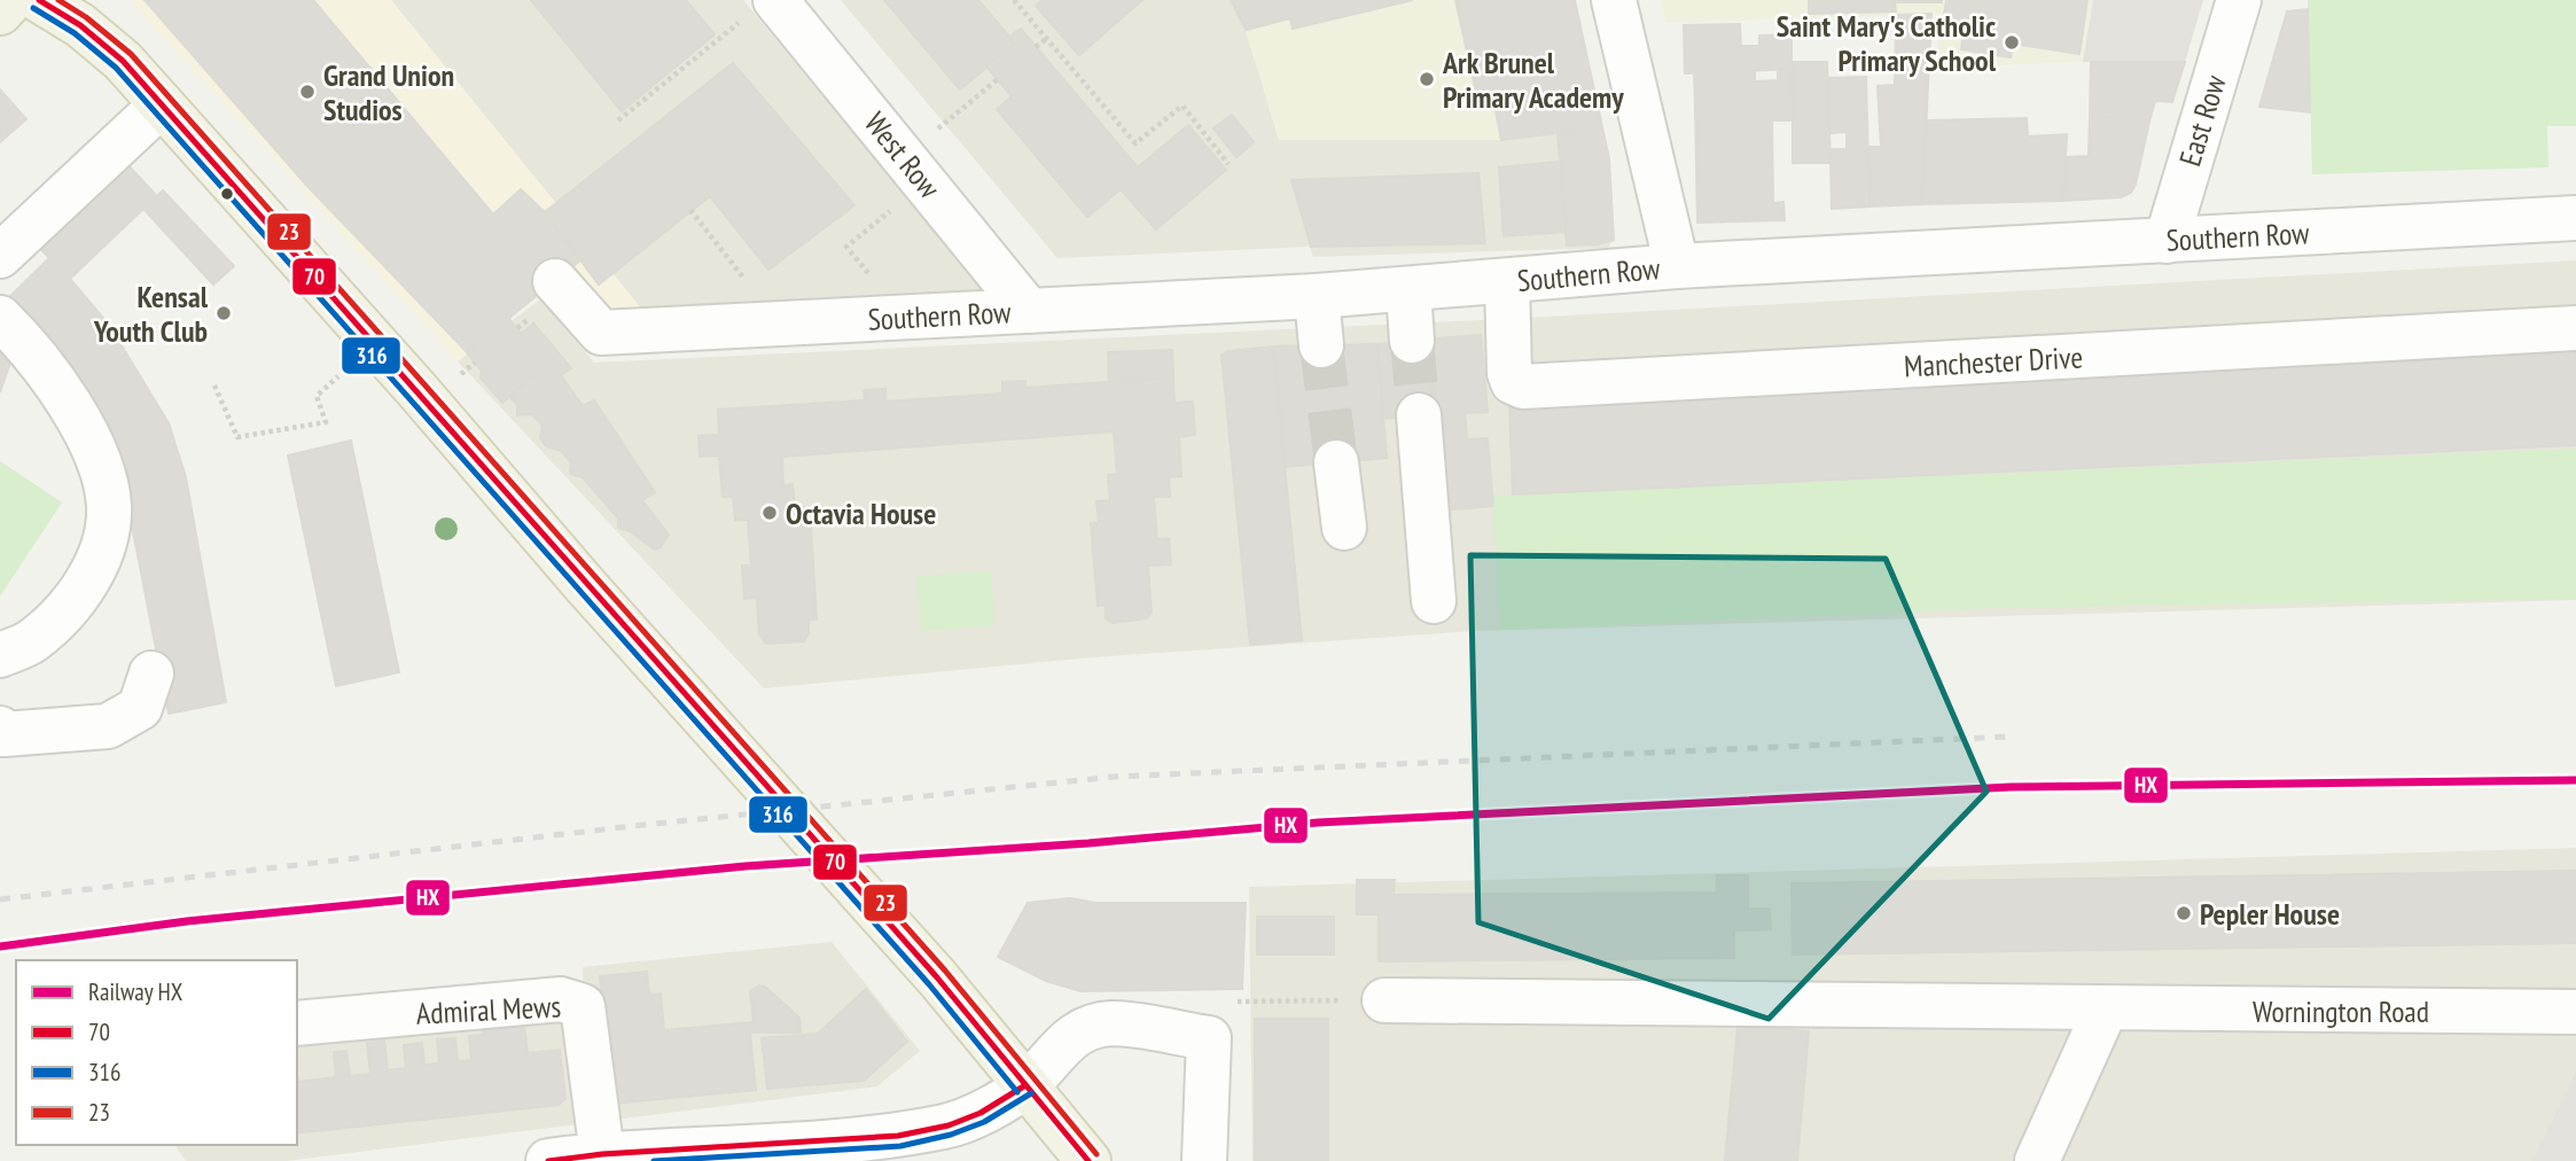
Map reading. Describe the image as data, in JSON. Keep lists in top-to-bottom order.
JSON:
{
  "streets": {
    "street": [
      "East Row",
      "West Row",
      "Southern Row",
      "Manchester Drive",
      "Admiral Mews",
      "Wornington Road"
    ]
  },
  "crossings": [
    ["East Row", "Southern Row"],
    ["West Row", "Southern Row"],
    ["Southern Row", "Manchester Drive"]
  ],
  "places": [
    "Saint Mary's Catholic Primary School",
    "Ark Brunel Primary Academy",
    "Grand Union Studios",
    "Kensal Youth Club",
    "Octavia House",
    "Pepler House"
  ],
  "lines": [
    "transit line 70",
    "transit line 23",
    "transit line 316",
    "rail line HX"
  ],
  "legend": [
    "Railway HX",
    "70",
    "316",
    "23"
  ]
}
